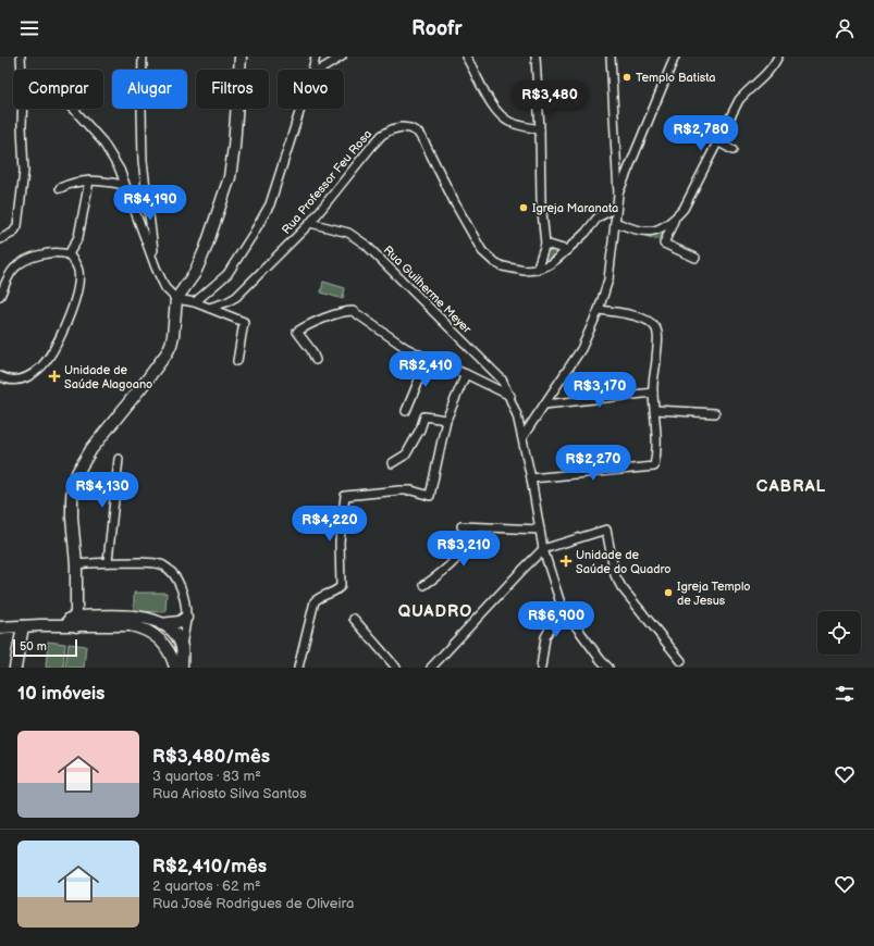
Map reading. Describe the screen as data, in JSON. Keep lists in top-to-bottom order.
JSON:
{
  "streets": {
    "street": ["Rua Professor Feu Rosa", "Rua Guilherme Meyer"]
  },
  "crossings": [
    ["Rua Professor Feu Rosa", "Rua Guilherme Meyer"]
  ],
  "districts": ["CABRAL", "QUADRO"],
  "places": {
    "other": ["Templo Batista", "Igreja Maranata", "Igreja Templo de Jesus"],
    "health": ["Unidade de Saúde Alagoano", "Unidade de Saúde do Quadro"]
  },
  "scale_bar": "50 m",
  "page": {
    "header": "Roofr",
    "chip": [
      "Comprar",
      "Alugar",
      "Filtros",
      "Novo"
    ],
    "price": [
      "R$3,480",
      "R$2,780",
      "R$4,190",
      "R$2,410",
      "R$3,170",
      "R$2,270",
      "R$4,130",
      "R$4,220",
      "R$3,210",
      "R$6,900"
    ],
    "scale": "50 m",
    "heading": "10 imóveis",
    "list": [
      {
        "name": "R$3,480/mês",
        "note": "3 quartos · 83 m² · Rua Ariosto Silva Santos"
      },
      {
        "name": "R$2,410/mês",
        "note": "2 quartos · 62 m² · Rua José Rodrigues de Oliveira"
      }
    ]
  }
}
